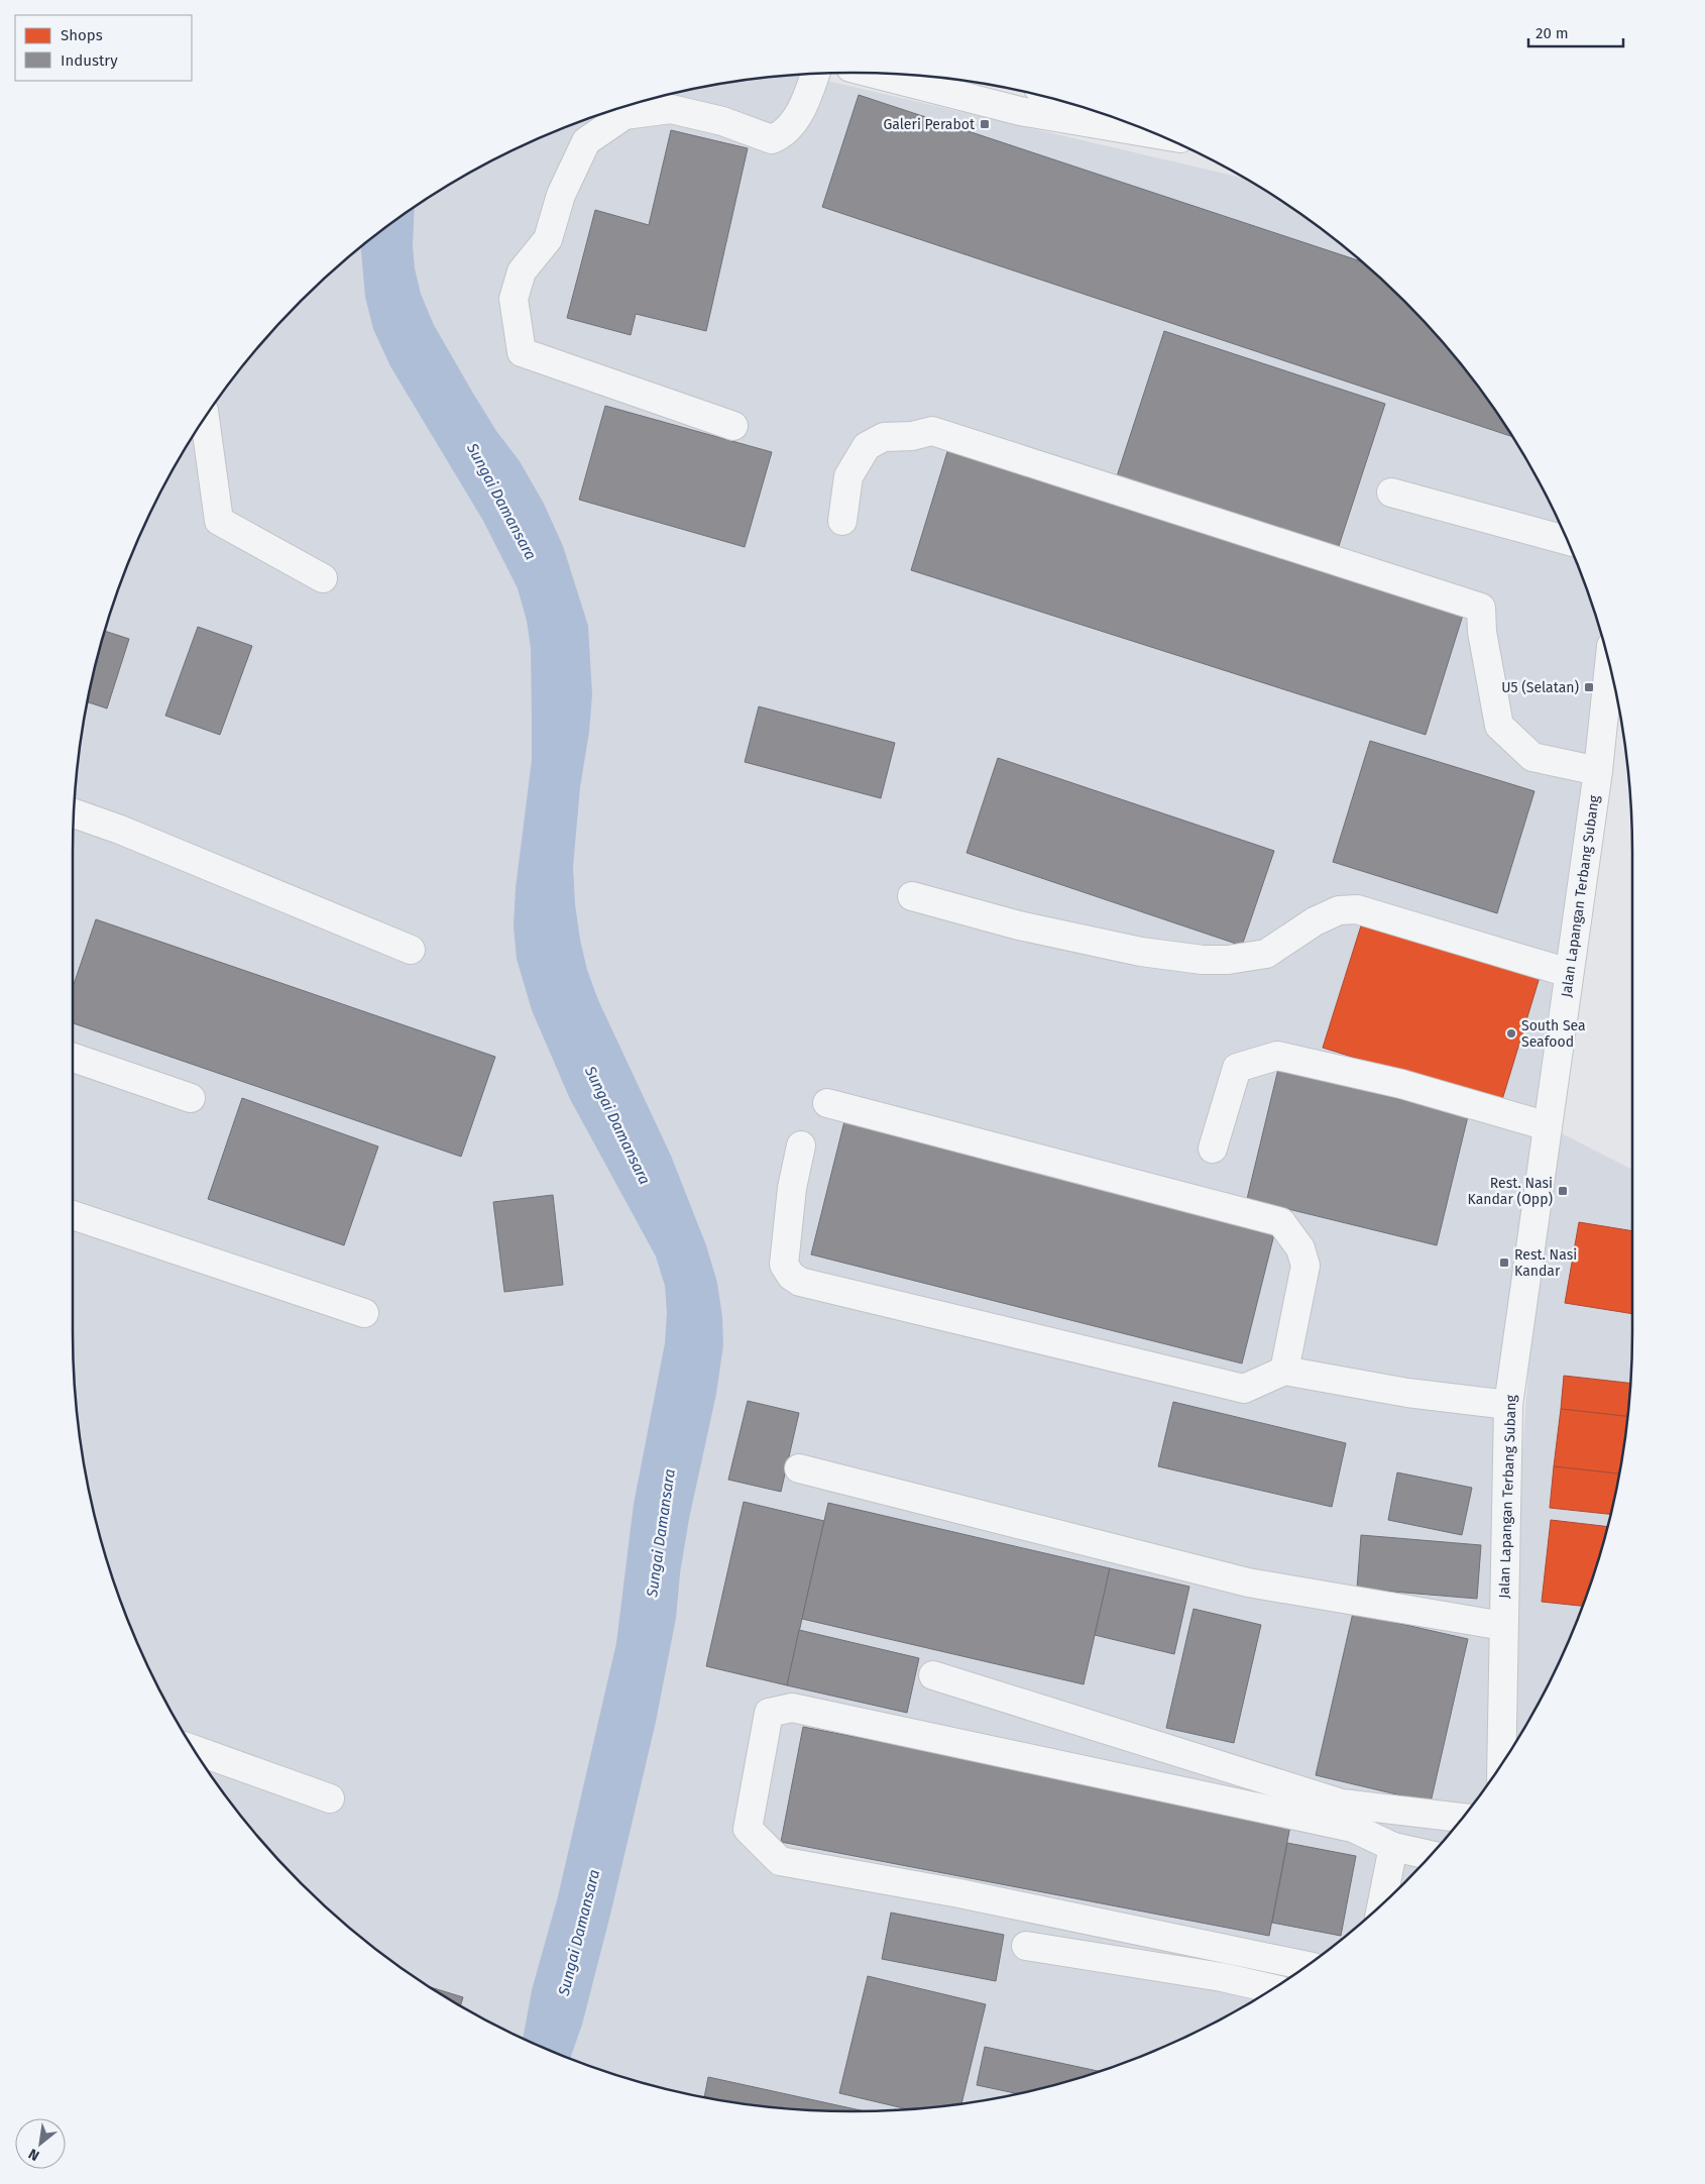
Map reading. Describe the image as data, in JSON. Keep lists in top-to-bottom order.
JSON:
{
  "streets": {
    "street": ["Jalan Lapangan Terbang Subang"]
  },
  "water": ["Sungai Damansara"],
  "places": {
    "transit": [
      "Galeri Perabot",
      "U5 (Selatan)",
      "Rest. Nasi Kandar (Opp)",
      "Rest. Nasi Kandar"
    ],
    "other": ["South Sea Seafood"]
  },
  "legend": ["Shops", "Industry"],
  "scale_bar": "20 m",
  "north": "bottom left"
}
